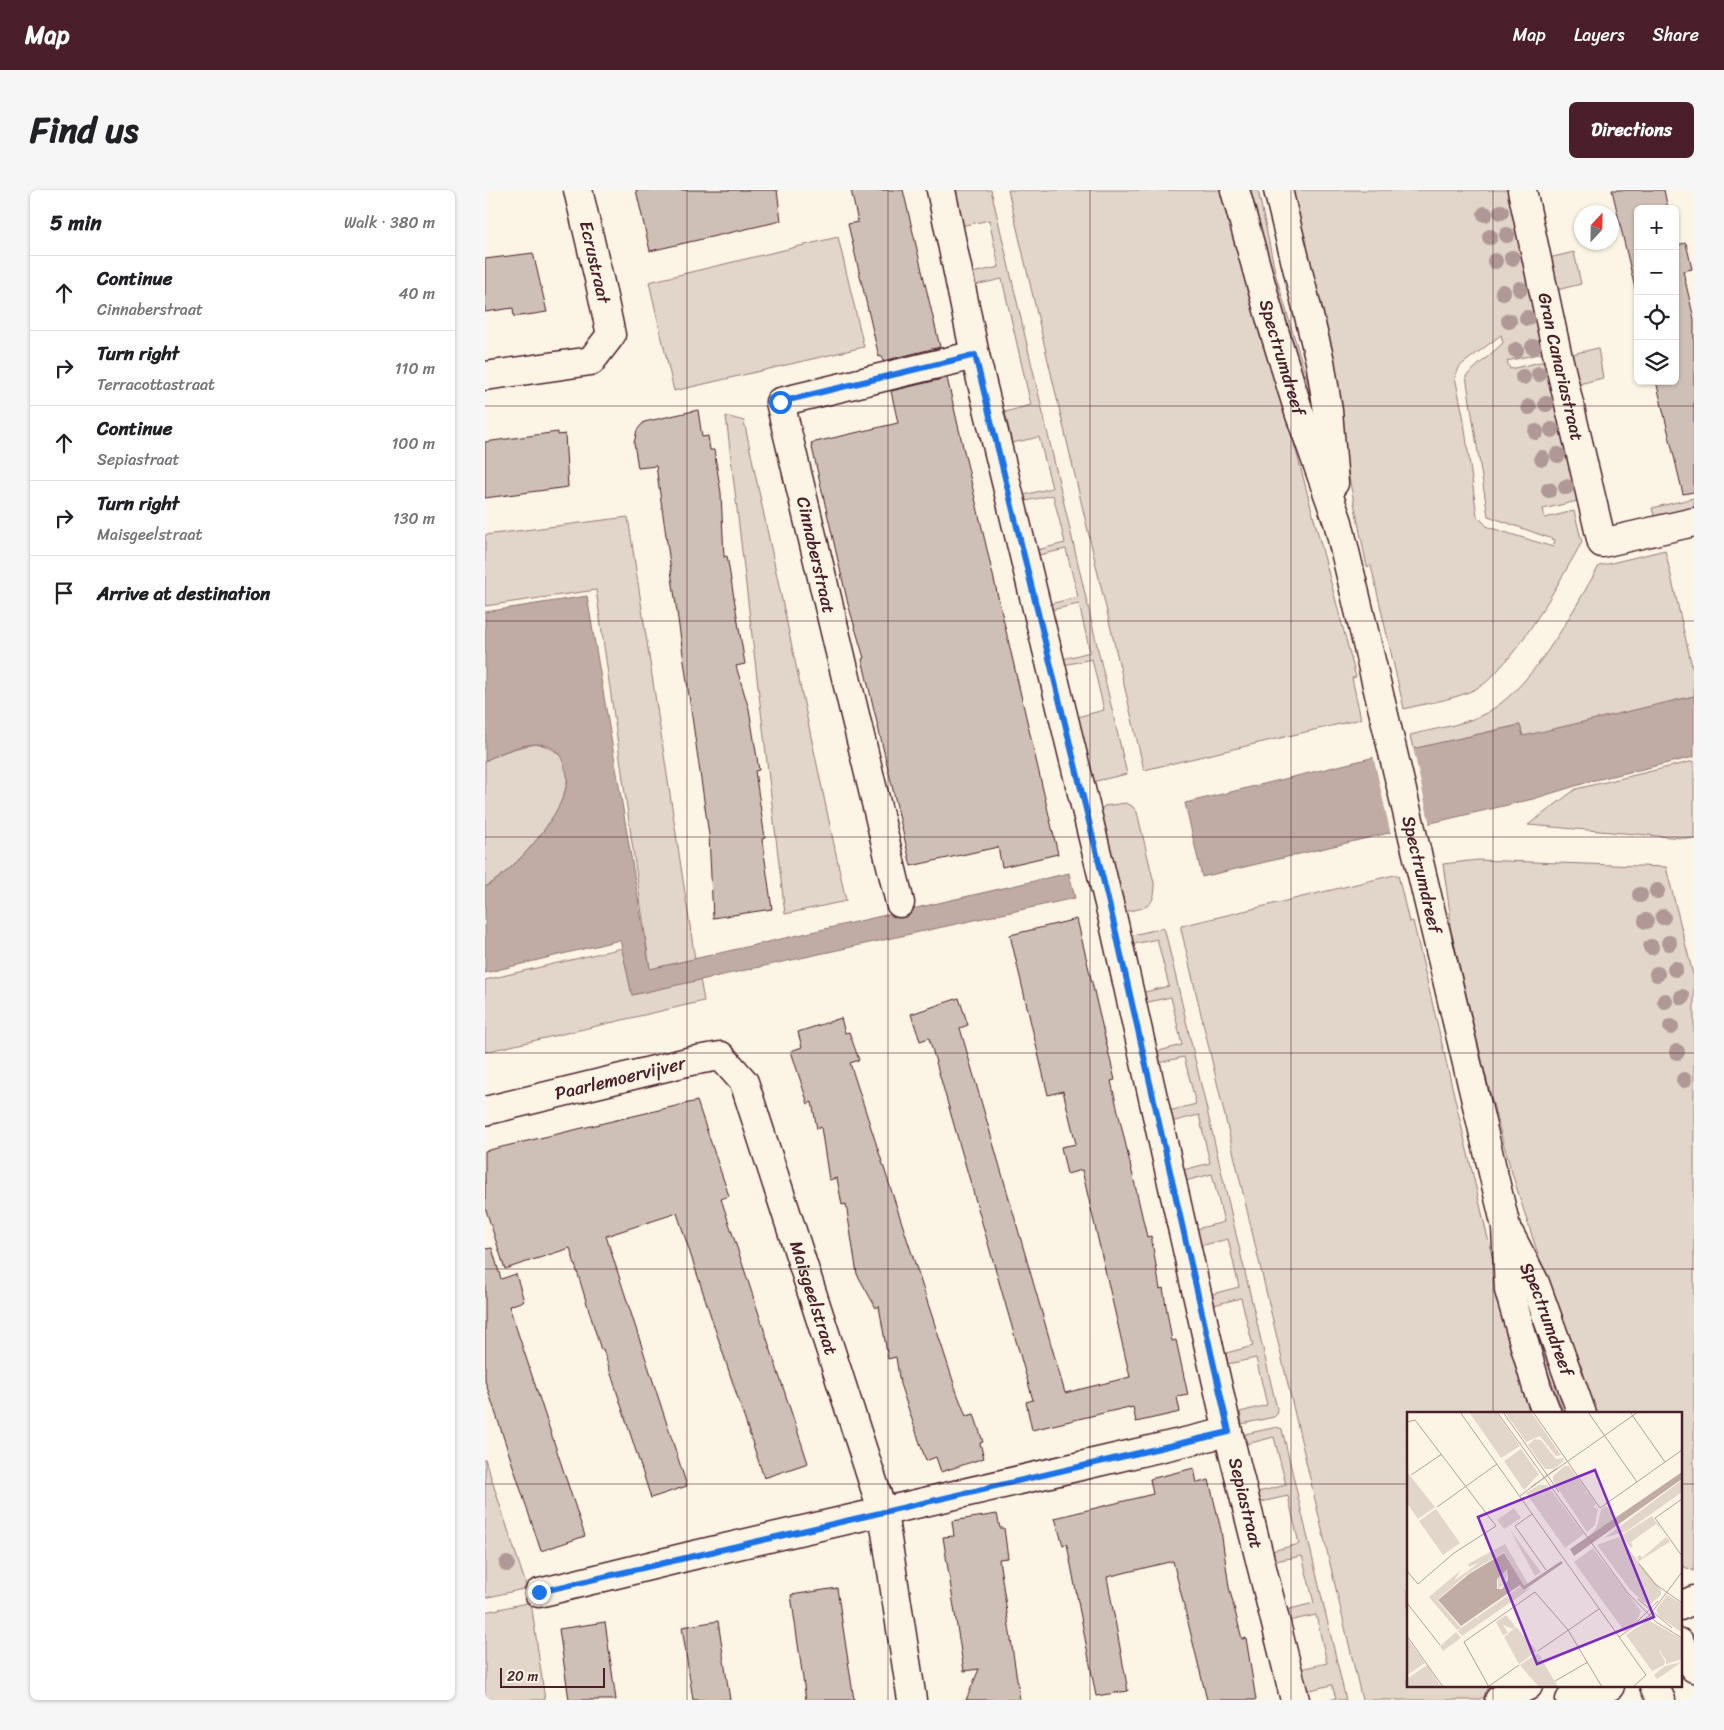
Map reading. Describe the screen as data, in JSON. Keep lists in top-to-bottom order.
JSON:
{
  "streets": {
    "street": [
      "Ecrustraat",
      "Spectrumdreef",
      "Gran Canariastraat",
      "Cinnaberstraat",
      "Paarlemoervijver",
      "Maisgeelstraat",
      "Sepiastraat"
    ]
  },
  "crossings": [
    ["Cinnaberstraat", "Sepiastraat"],
    ["Paarlemoervijver", "Maisgeelstraat"]
  ],
  "scale_bar": "20 m",
  "north": "top",
  "page": {
    "header": "Map",
    "nav": ["Map", "Layers", "Share"],
    "title": "Find us",
    "buttons": "Directions",
    "heading": ["5 min", "Walk · 380 m"],
    "map_buttons": ["+", "−"],
    "list": [
      ["Continue", "Cinnaberstraat", "40 m"],
      ["Turn right", "Terracottastraat", "110 m"],
      ["Continue", "Sepiastraat", "100 m"],
      ["Turn right", "Maisgeelstraat", "130 m"],
      "Arrive at destination"
    ],
    "scale": "20 m"
  }
}
